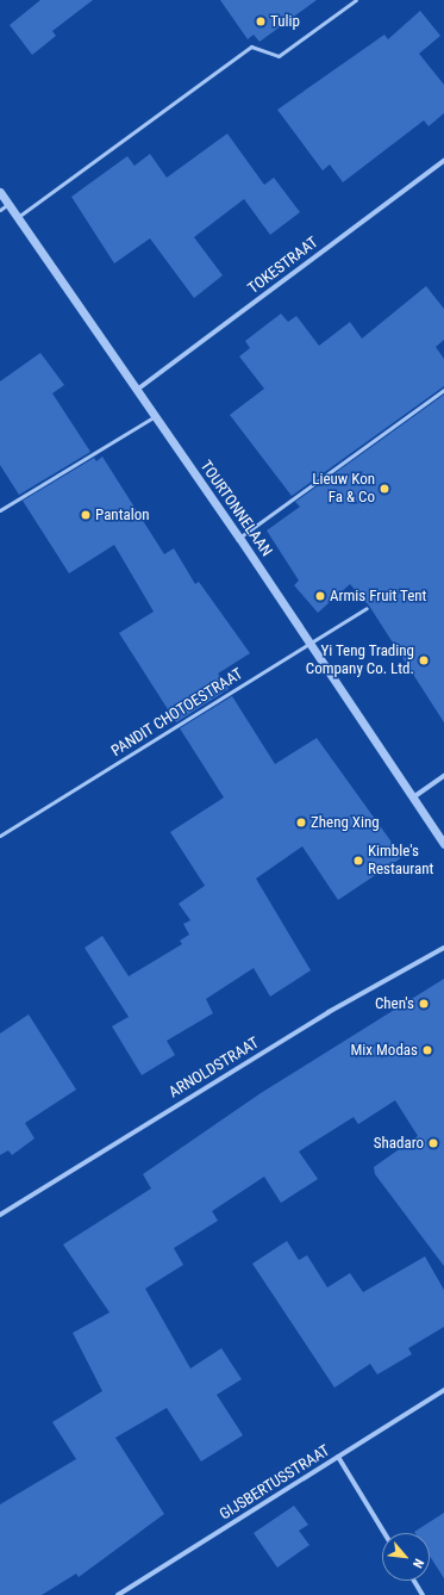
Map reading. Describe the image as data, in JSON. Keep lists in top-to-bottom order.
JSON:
{
  "streets": {
    "street": [
      "TOKESTRAAT",
      "TOURTONNELAAN",
      "ARNOLDSTRAAT",
      "GIJSBERTUSSTRAAT"
    ],
    "lane": ["PANDIT CHOTOESTRAAT"]
  },
  "crossings": [
    ["TOKESTRAAT", "TOURTONNELAAN"],
    ["TOURTONNELAAN", "PANDIT CHOTOESTRAAT"]
  ],
  "places": [
    "Tulip",
    "Lieuw Kon Fa & Co",
    "Pantalon",
    "Armis Fruit Tent",
    "Yi Teng Trading Company Co. Ltd.",
    "Zheng Xing",
    "Kimble's Restaurant",
    "Chen's",
    "Mix Modas",
    "Shadaro"
  ],
  "north": "bottom right"
}
